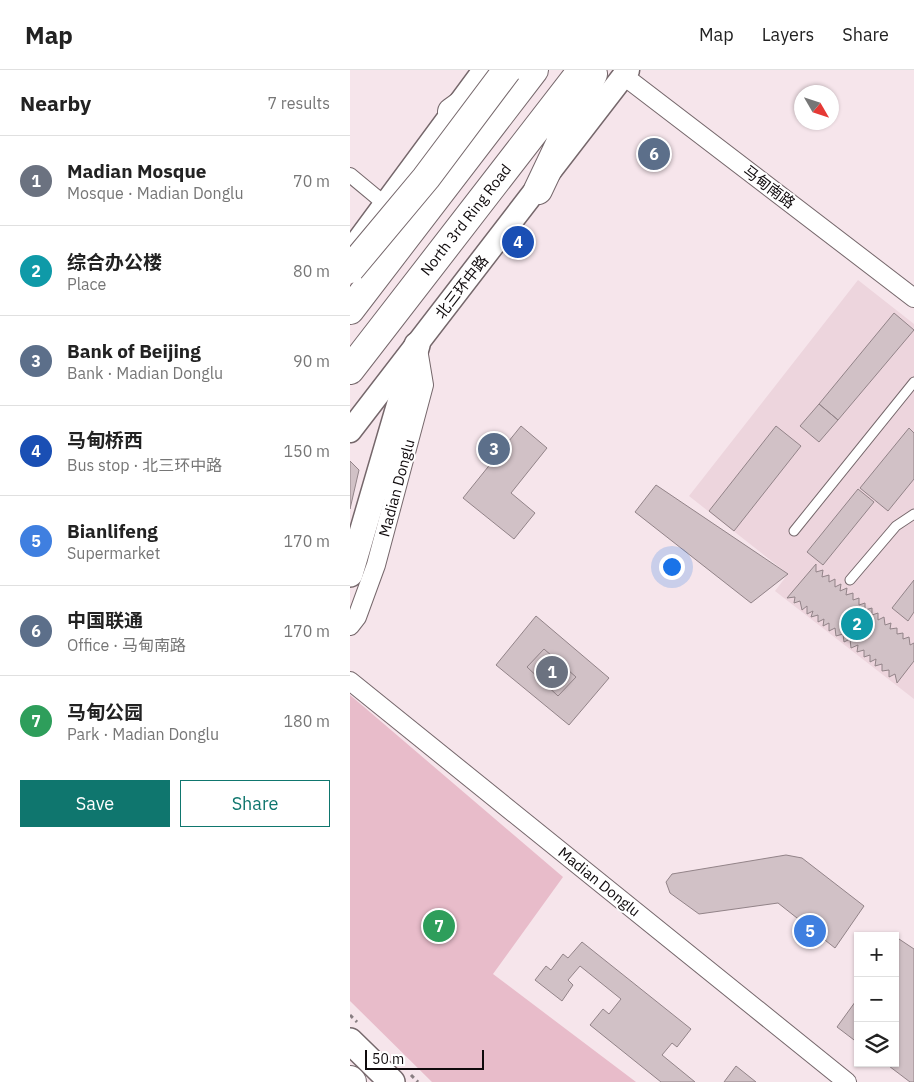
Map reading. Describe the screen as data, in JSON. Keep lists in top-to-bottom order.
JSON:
{
  "streets": {
    "highway": ["North 3rd Ring Road"],
    "street": ["马甸南路", "北三环中路", "Madian Donglu"]
  },
  "crossings": [
    ["马甸南路", "北三环中路"],
    ["北三环中路", "Madian Donglu"]
  ],
  "scale_bar": "50 m",
  "north": "bottom right",
  "page": {
    "header": "Map",
    "nav": ["Map", "Layers", "Share"],
    "heading": ["Nearby", "7 results"],
    "list": [
      {
        "mark": "1",
        "name": "Madian Mosque",
        "note": "Mosque · Madian Donglu",
        "value": "70 m"
      },
      {
        "mark": "2",
        "name": "综合办公楼",
        "note": "Place",
        "value": "80 m"
      },
      {
        "mark": "3",
        "name": "Bank of Beijing",
        "note": "Bank · Madian Donglu",
        "value": "90 m"
      },
      {
        "mark": "4",
        "name": "马甸桥西",
        "note": "Bus stop · 北三环中路",
        "value": "150 m"
      },
      {
        "mark": "5",
        "name": "Bianlifeng",
        "note": "Supermarket",
        "value": "170 m"
      },
      {
        "mark": "6",
        "name": "中国联通",
        "note": "Office · 马甸南路",
        "value": "170 m"
      },
      {
        "mark": "7",
        "name": "马甸公园",
        "note": "Park · Madian Donglu",
        "value": "180 m"
      }
    ],
    "pins": [
      "6",
      "4",
      "3",
      "2",
      "1",
      "7",
      "5"
    ],
    "buttons": ["Save", "Share"],
    "map_buttons": ["+", "−"],
    "scale": "50 m"
  }
}
